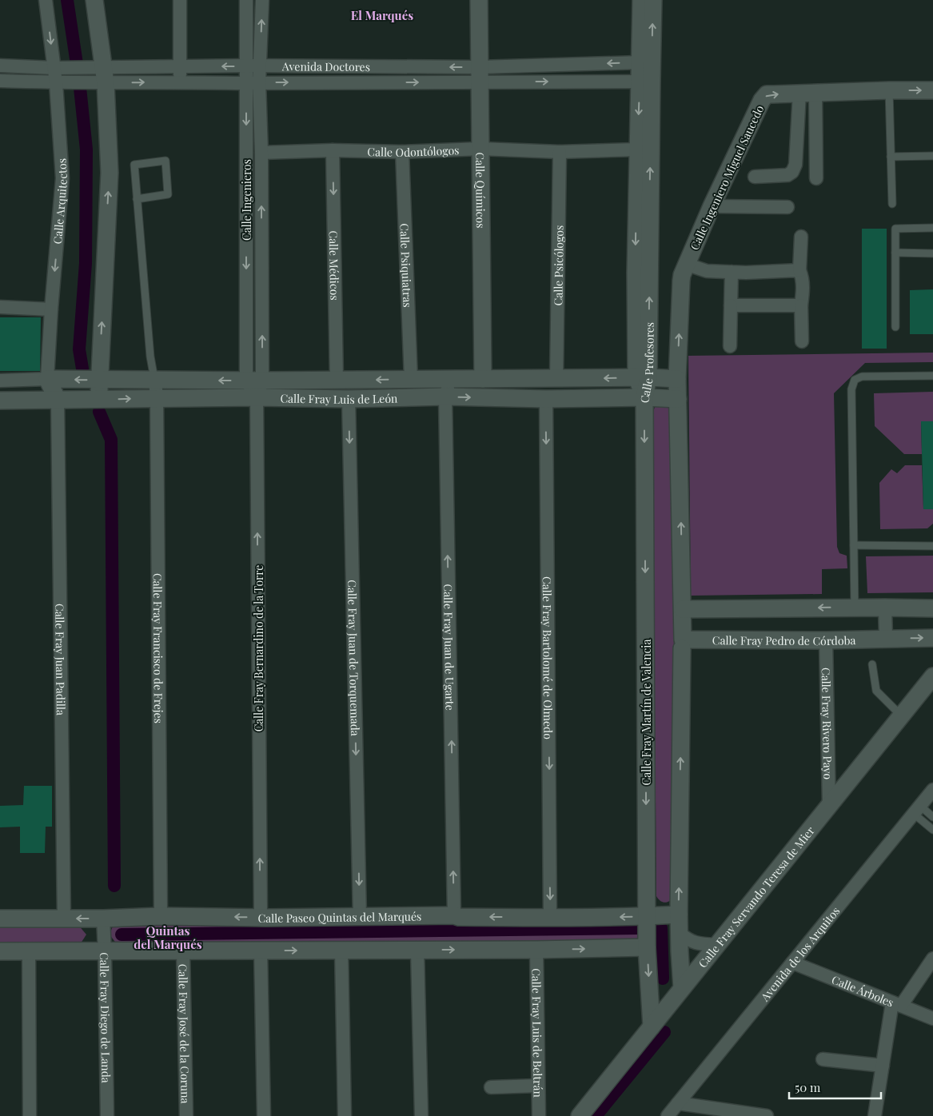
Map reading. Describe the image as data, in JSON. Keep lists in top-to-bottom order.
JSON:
{
  "streets": {
    "street": [
      "Avenida Doctores",
      "Calle Odontólogos",
      "Calle Ingeniero Miguel Saucedo",
      "Calle Químicos",
      "Calle Ingenieros",
      "Calle Arquitectos",
      "Calle Médicos",
      "Calle Psiquiatras",
      "Calle Psicólogos",
      "Calle Profesores",
      "Calle Fray Luis de León",
      "Calle Fray Pedro de Córdoba",
      "Calle Fray Juan de Ugarte",
      "Calle Fray Francisco de Frejes",
      "Calle Fray Bernardino de la Torre",
      "Calle Fray Juan de Torquemada",
      "Calle Fray Bartolomé de Olmedo",
      "Calle Fray Juan Padilla",
      "Calle Fray Martín de Valencia",
      "Calle Fray Rivero Payo",
      "Calle Fray Servando Teresa de Mier",
      "Calle Paseo Quintas del Marqués",
      "Avenida de los Arquitos",
      "Calle Árboles",
      "Calle Fray Diego de Landa",
      "Calle Fray Luis de Beltrán",
      "Calle Fray José de la Coruna"
    ]
  },
  "crossings": [
    ["Avenida Doctores", "Calle Químicos"],
    ["Avenida Doctores", "Calle Ingenieros"],
    ["Avenida Doctores", "Calle Arquitectos"],
    ["Avenida Doctores", "Calle Profesores"],
    ["Calle Odontólogos", "Calle Químicos"],
    ["Calle Odontólogos", "Calle Ingenieros"],
    ["Calle Odontólogos", "Calle Médicos"],
    ["Calle Odontólogos", "Calle Psiquiatras"],
    ["Calle Odontólogos", "Calle Psicólogos"],
    ["Calle Odontólogos", "Calle Profesores"],
    ["Calle Ingeniero Miguel Saucedo", "Calle Fray Luis de León"],
    ["Calle Químicos", "Calle Fray Luis de León"],
    ["Calle Ingenieros", "Calle Fray Luis de León"],
    ["Calle Ingenieros", "Calle Fray Bernardino de la Torre"],
    ["Calle Arquitectos", "Calle Fray Luis de León"],
    ["Calle Arquitectos", "Calle Fray Juan Padilla"],
    ["Calle Médicos", "Calle Fray Luis de León"],
    ["Calle Psiquiatras", "Calle Fray Luis de León"],
    ["Calle Psicólogos", "Calle Fray Luis de León"],
    ["Calle Profesores", "Calle Fray Luis de León"],
    ["Calle Profesores", "Calle Fray Martín de Valencia"],
    ["Calle Fray Luis de León", "Calle Fray Juan de Ugarte"],
    ["Calle Fray Luis de León", "Calle Fray Francisco de Frejes"],
    ["Calle Fray Luis de León", "Calle Fray Bernardino de la Torre"],
    ["Calle Fray Luis de León", "Calle Fray Juan de Torquemada"],
    ["Calle Fray Luis de León", "Calle Fray Bartolomé de Olmedo"],
    ["Calle Fray Luis de León", "Calle Fray Juan Padilla"],
    ["Calle Fray Luis de León", "Calle Fray Martín de Valencia"],
    ["Calle Fray Pedro de Córdoba", "Calle Fray Rivero Payo"],
    ["Calle Fray Juan de Ugarte", "Calle Paseo Quintas del Marqués"],
    ["Calle Fray Francisco de Frejes", "Calle Paseo Quintas del Marqués"],
    ["Calle Fray Bernardino de la Torre", "Calle Paseo Quintas del Marqués"],
    ["Calle Fray Juan de Torquemada", "Calle Paseo Quintas del Marqués"],
    ["Calle Fray Bartolomé de Olmedo", "Calle Paseo Quintas del Marqués"],
    ["Calle Fray Juan Padilla", "Calle Paseo Quintas del Marqués"],
    ["Calle Fray Martín de Valencia", "Calle Fray Servando Teresa de Mier"],
    ["Calle Fray Martín de Valencia", "Calle Paseo Quintas del Marqués"],
    ["Calle Fray Rivero Payo", "Calle Fray Servando Teresa de Mier"],
    ["Calle Paseo Quintas del Marqués", "Calle Fray Diego de Landa"],
    ["Avenida de los Arquitos", "Calle Árboles"]
  ],
  "one_way": [
    "Calle Ingeniero Miguel Saucedo",
    "Calle Médicos",
    "Calle Fray Juan de Ugarte",
    "Calle Fray Bernardino de la Torre",
    "Calle Fray Juan de Torquemada",
    "Calle Fray Bartolomé de Olmedo"
  ],
  "districts": ["El Marqués", "Quintas del Marqués"],
  "scale_bar": "50 m"
}
